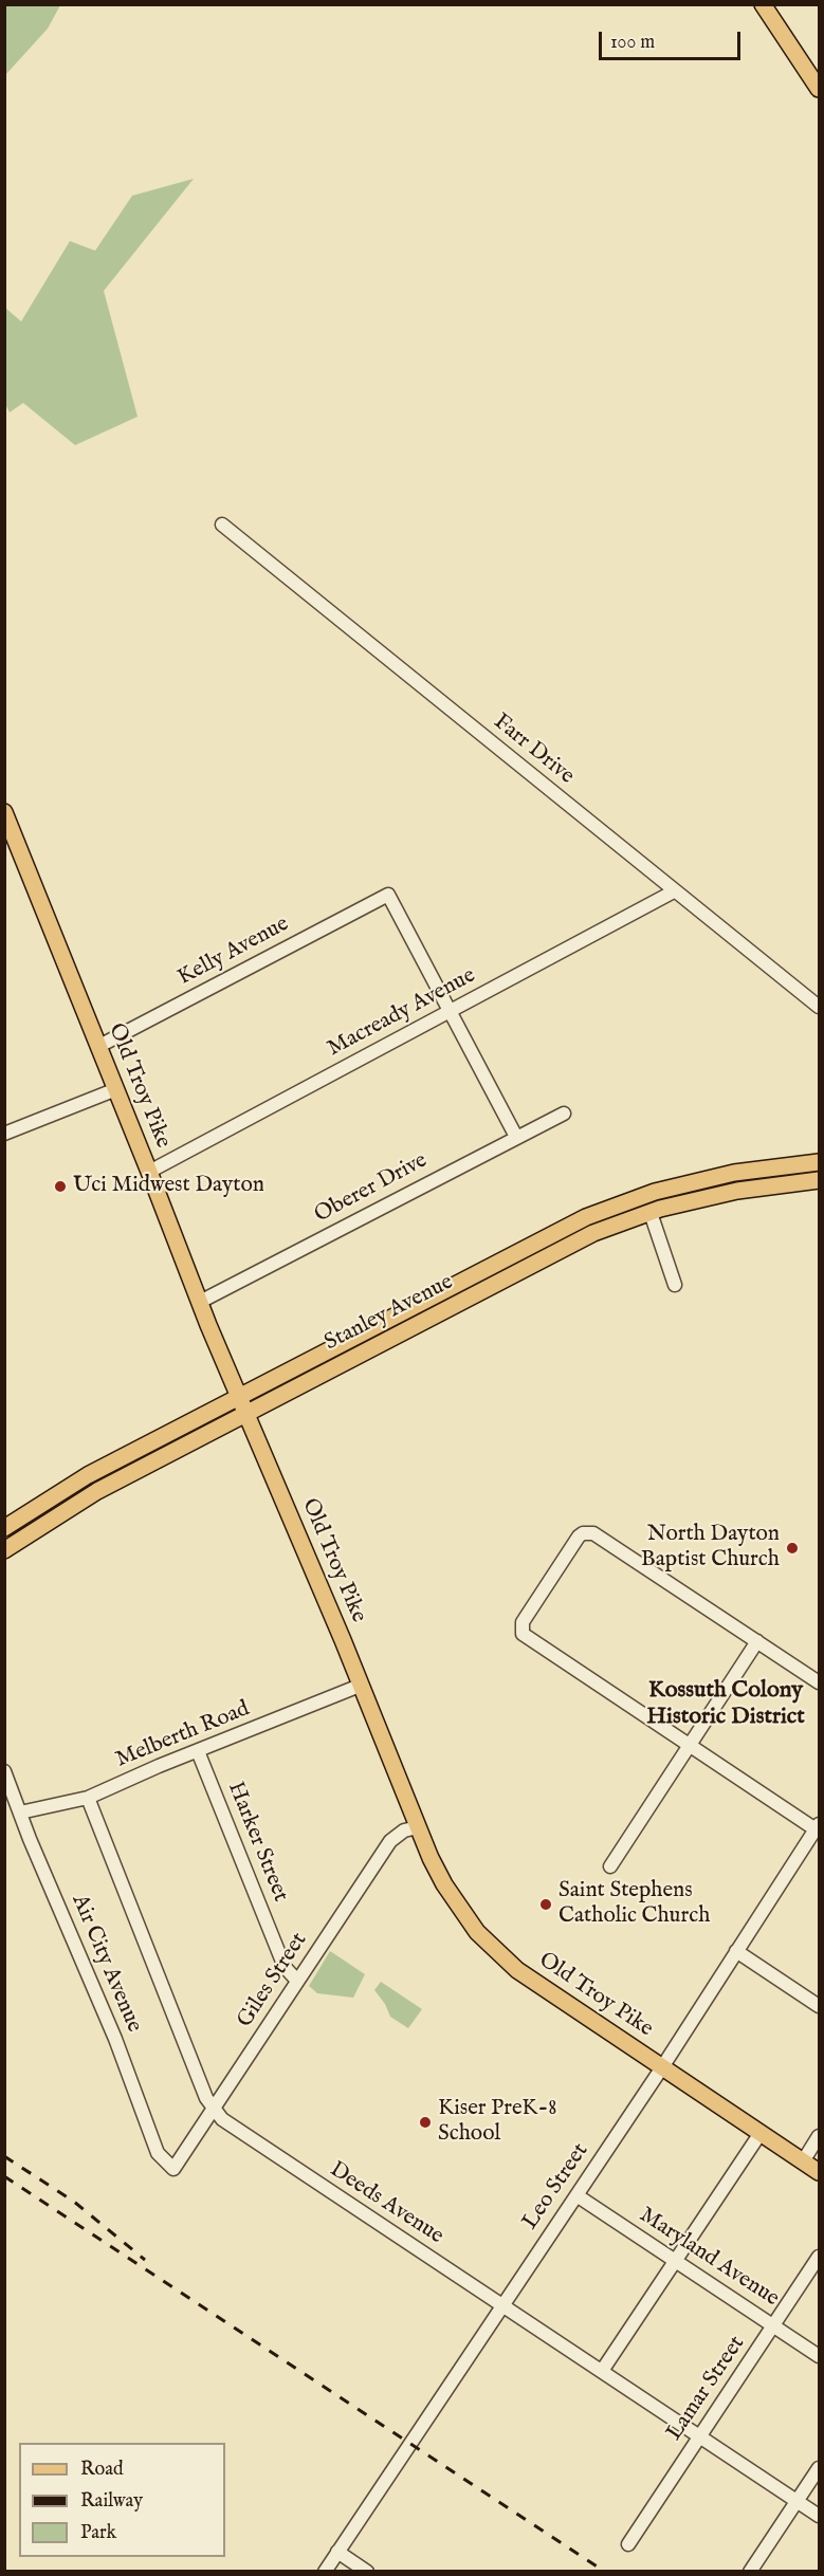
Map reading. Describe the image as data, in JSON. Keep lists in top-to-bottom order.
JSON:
{
  "streets": {
    "main road": ["Old Troy Pike", "Stanley Avenue"],
    "street": [
      "Farr Drive",
      "Kelly Avenue",
      "Macready Avenue",
      "Oberer Drive",
      "Melberth Road",
      "Harker Street",
      "Air City Avenue",
      "Giles Street",
      "Leo Street",
      "Deeds Avenue",
      "Maryland Avenue",
      "Lamar Street"
    ]
  },
  "crossings": [
    ["Farr Drive", "Macready Avenue"],
    ["Kelly Avenue", "Macready Avenue"],
    ["Kelly Avenue", "Old Troy Pike"],
    ["Macready Avenue", "Old Troy Pike"],
    ["Old Troy Pike", "Oberer Drive"],
    ["Old Troy Pike", "Stanley Avenue"],
    ["Old Troy Pike", "Melberth Road"],
    ["Old Troy Pike", "Giles Street"],
    ["Old Troy Pike", "Leo Street"],
    ["Melberth Road", "Harker Street"],
    ["Melberth Road", "Air City Avenue"],
    ["Melberth Road", "Deeds Avenue"],
    ["Harker Street", "Giles Street"],
    ["Air City Avenue", "Giles Street"],
    ["Giles Street", "Deeds Avenue"],
    ["Leo Street", "Deeds Avenue"],
    ["Leo Street", "Maryland Avenue"],
    ["Deeds Avenue", "Lamar Street"],
    ["Maryland Avenue", "Lamar Street"]
  ],
  "districts": ["Kossuth Colony Historic District"],
  "places": [
    "Uci Midwest Dayton",
    "North Dayton Baptist Church",
    "Saint Stephens Catholic Church",
    "Kiser PreK-8 School"
  ],
  "legend": ["Road", "Railway", "Park"],
  "scale_bar": "100 m"
}
